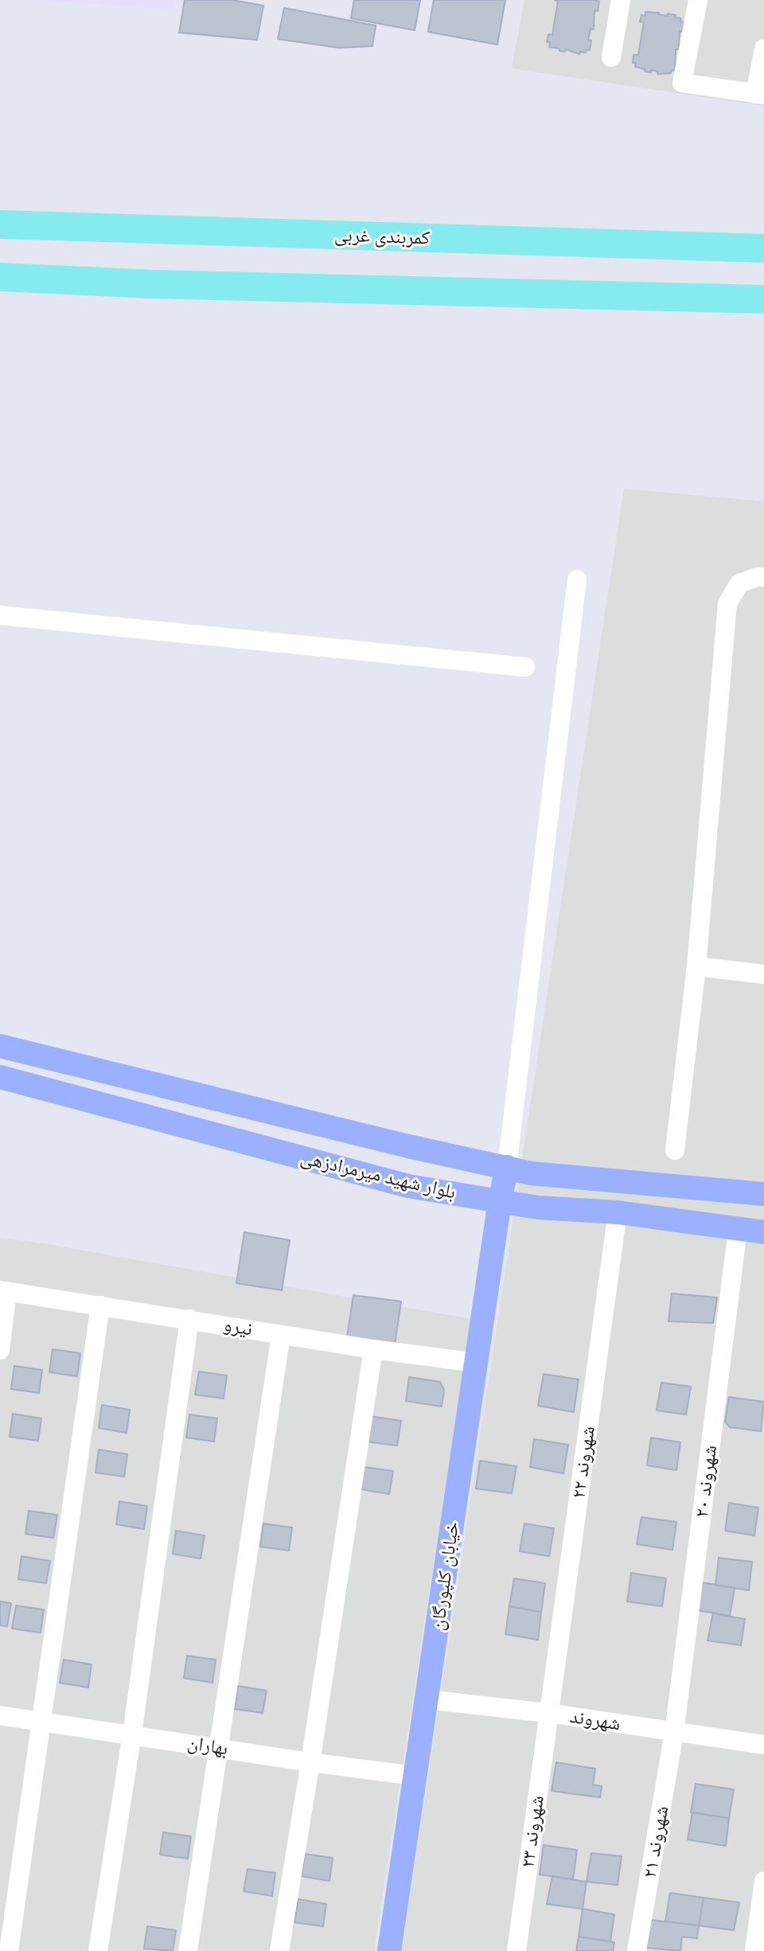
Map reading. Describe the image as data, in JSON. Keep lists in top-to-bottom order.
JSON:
{
  "streets": {
    "highway": ["کمربندی غربی"],
    "main road": ["بلوار شهید میرمرادزهی", "خیابان کلپورگان"],
    "street": [
      "نیرو",
      "شهروند ۲۲",
      "شهروند ۲۰",
      "شهروند",
      "بهاران",
      "شهروند ۲۳",
      "شهروند ۲۱"
    ]
  },
  "crossings": [
    ["بلوار شهید میرمرادزهی", "شهروند ۲۲"],
    ["بلوار شهید میرمرادزهی", "شهروند ۲۰"],
    ["بلوار شهید میرمرادزهی", "خیابان کلپورگان"],
    ["نیرو", "خیابان کلپورگان"],
    ["شهروند ۲۲", "شهروند"],
    ["شهروند ۲۲", "شهروند ۲۳"],
    ["شهروند ۲۰", "شهروند"],
    ["شهروند ۲۰", "شهروند ۲۱"],
    ["خیابان کلپورگان", "شهروند"],
    ["خیابان کلپورگان", "بهاران"],
    ["شهروند", "شهروند ۲۳"],
    ["شهروند", "شهروند ۲۱"]
  ]
}
